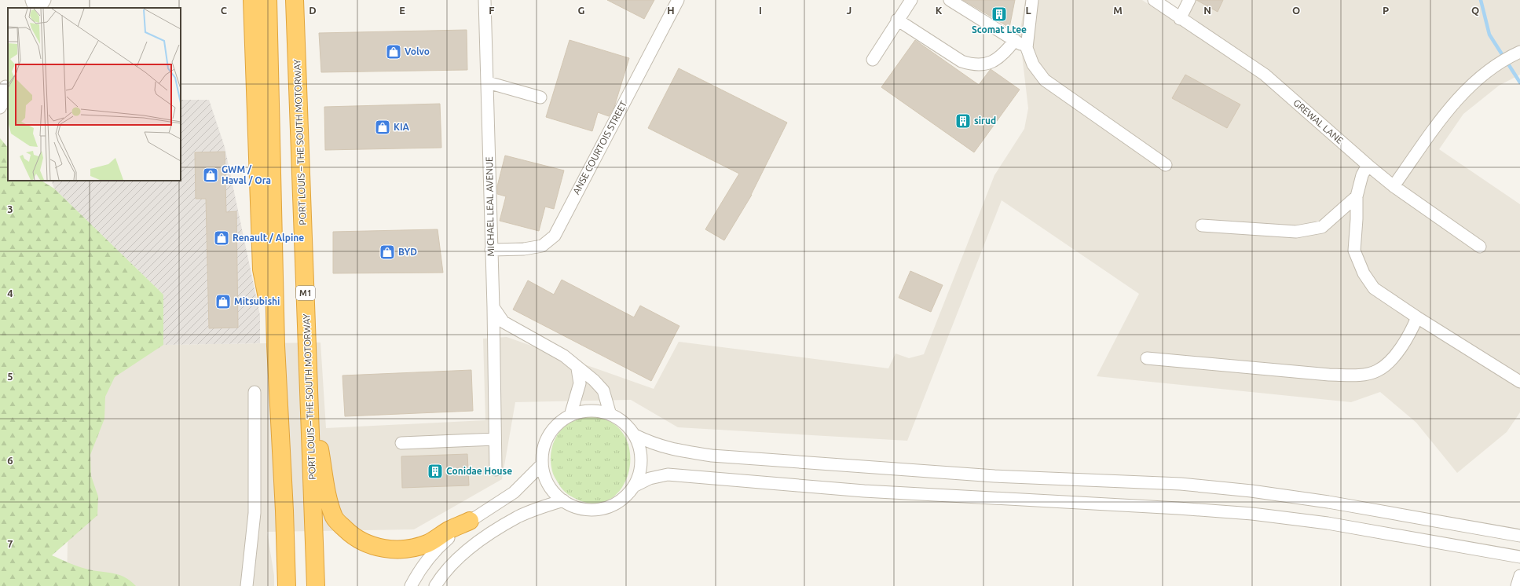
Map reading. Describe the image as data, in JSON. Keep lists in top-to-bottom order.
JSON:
{
  "streets": {
    "highway": ["PORT LOUIS – THE SOUTH MOTORWAY", "M1"],
    "street": ["GREWAL LANE", "ANSE COURTOIS STREET", "MICHAEL LEAL AVENUE"]
  },
  "crossings": [
    ["ANSE COURTOIS STREET", "MICHAEL LEAL AVENUE"]
  ],
  "places": {
    "building": ["Scomat Ltee", "sirud", "Conidae House"],
    "shop": [
      "Volvo",
      "KIA",
      "GWM / Haval / Ora",
      "Renault / Alpine",
      "BYD",
      "Mitsubishi"
    ]
  },
  "grid": {
    "columns": [
      "C",
      "D",
      "E",
      "F",
      "G",
      "H",
      "I",
      "J",
      "K",
      "L",
      "M",
      "N",
      "O",
      "P",
      "Q"
    ],
    "rows": [
      "3",
      "4",
      "5",
      "6",
      "7"
    ]
  }
}
